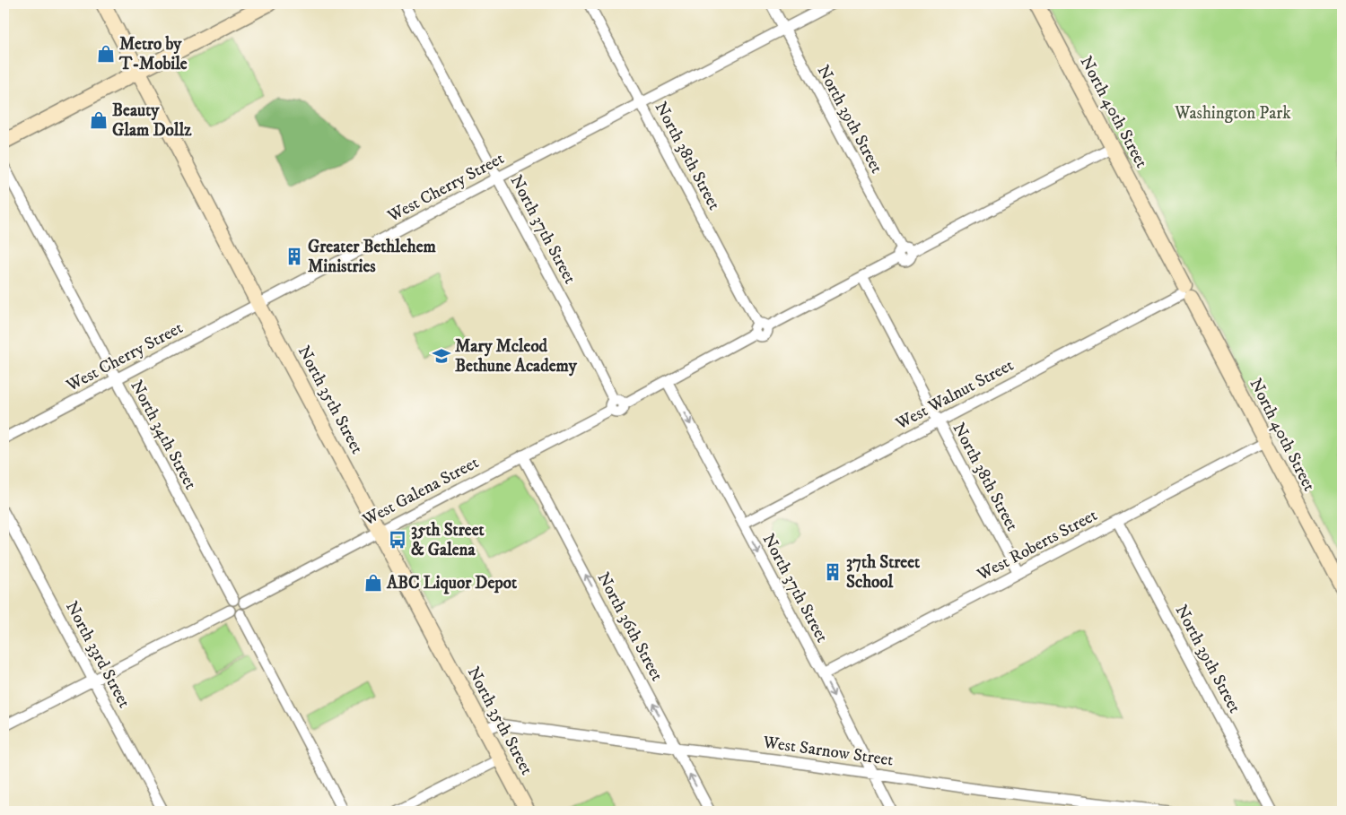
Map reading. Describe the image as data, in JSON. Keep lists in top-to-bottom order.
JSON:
{
  "streets": {
    "street": [
      "North 40th Street",
      "North 39th Street",
      "North 38th Street",
      "West Cherry Street",
      "North 37th Street",
      "West Walnut Street",
      "North 35th Street",
      "North 34th Street",
      "West Galena Street",
      "West Roberts Street",
      "North 36th Street",
      "North 33rd Street",
      "West Sarnow Street"
    ]
  },
  "crossings": [
    ["North 40th Street", "West Walnut Street"],
    ["North 40th Street", "West Galena Street"],
    ["North 40th Street", "West Roberts Street"],
    ["North 39th Street", "West Cherry Street"],
    ["North 39th Street", "West Galena Street"],
    ["North 39th Street", "West Roberts Street"],
    ["North 38th Street", "West Cherry Street"],
    ["North 38th Street", "West Walnut Street"],
    ["North 38th Street", "West Galena Street"],
    ["North 38th Street", "West Roberts Street"],
    ["West Cherry Street", "North 37th Street"],
    ["West Cherry Street", "North 35th Street"],
    ["West Cherry Street", "North 34th Street"],
    ["North 37th Street", "West Walnut Street"],
    ["North 37th Street", "West Galena Street"],
    ["North 37th Street", "West Roberts Street"],
    ["North 37th Street", "West Sarnow Street"],
    ["North 35th Street", "West Galena Street"],
    ["North 35th Street", "West Sarnow Street"],
    ["North 34th Street", "West Galena Street"],
    ["West Galena Street", "North 36th Street"],
    ["North 36th Street", "West Sarnow Street"]
  ],
  "one_way": ["North 37th Street", "North 36th Street"],
  "parks": ["Washington Park"],
  "places": {
    "shop": ["Metro by T-Mobile", "Beauty Glam Dollz", "ABC Liquor Depot"],
    "building": ["Greater Bethlehem Ministries", "37th Street School"],
    "school or university": ["Mary Mcleod Bethune Academy"],
    "bus stop": ["35th Street & Galena"]
  }
}
